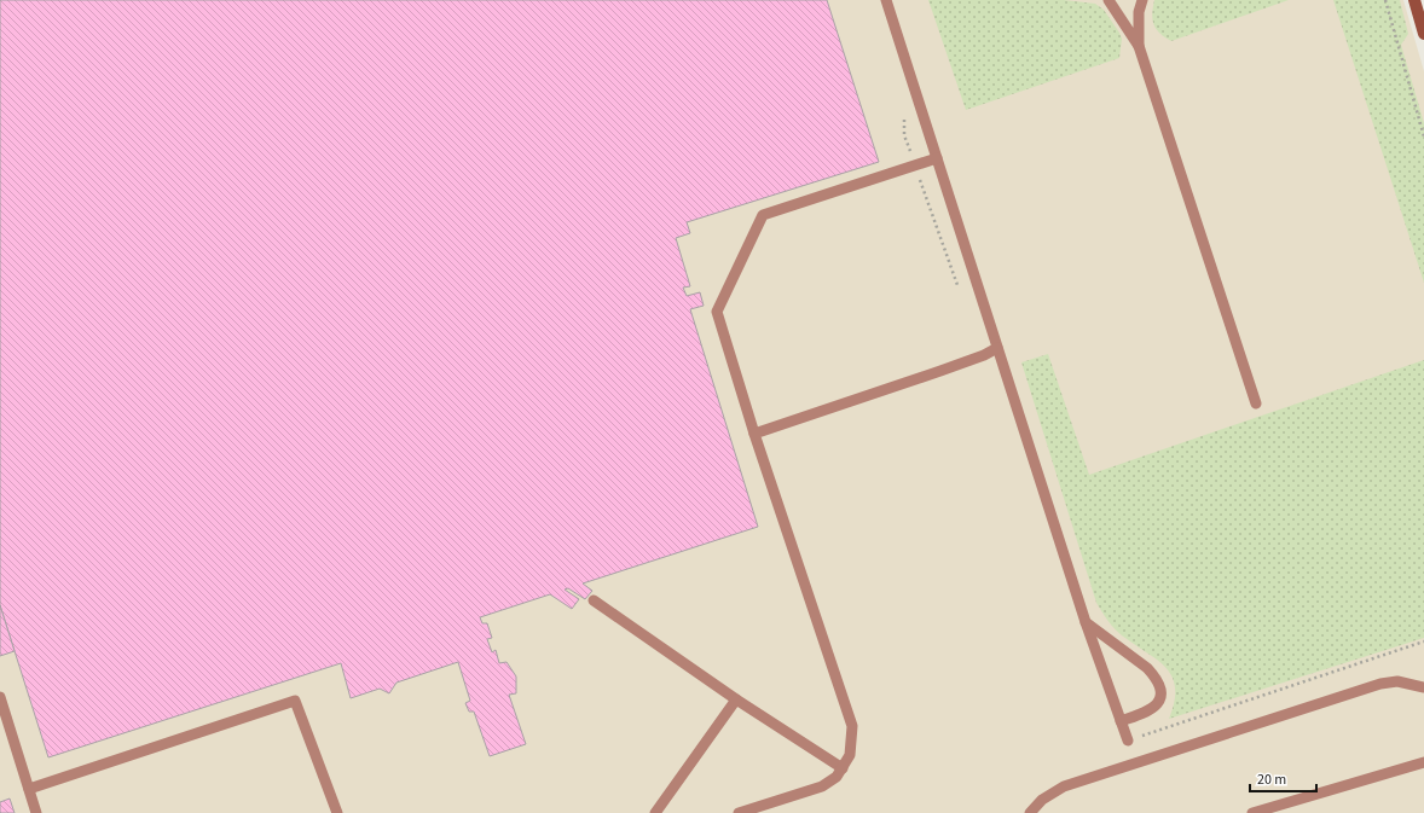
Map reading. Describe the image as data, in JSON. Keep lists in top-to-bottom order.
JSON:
{
  "scale_bar": "20 m"
}
